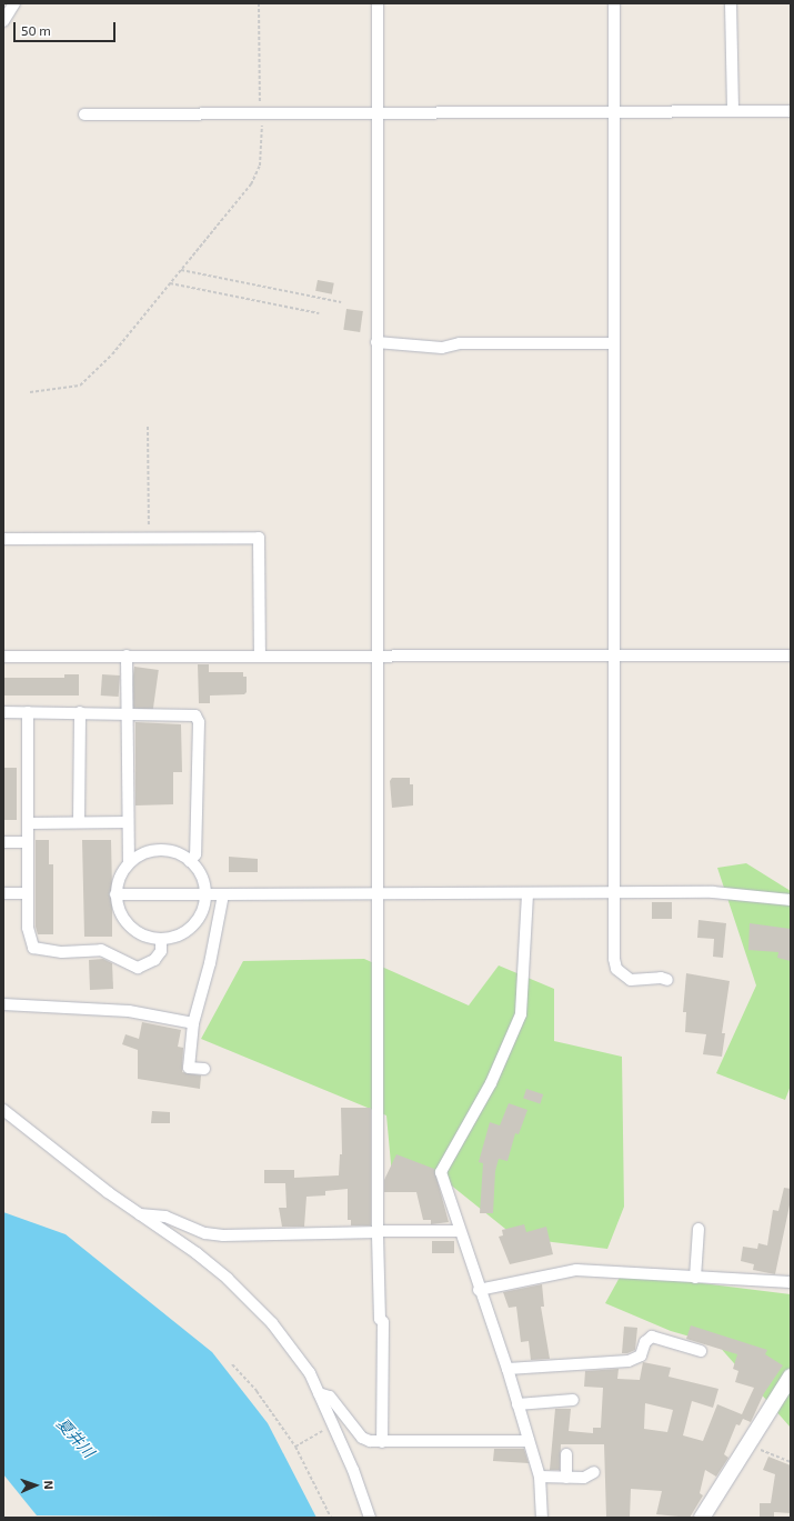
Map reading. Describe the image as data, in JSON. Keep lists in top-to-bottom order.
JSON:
{
  "water": ["夏井川"],
  "scale_bar": "50 m",
  "north": "right"
}
